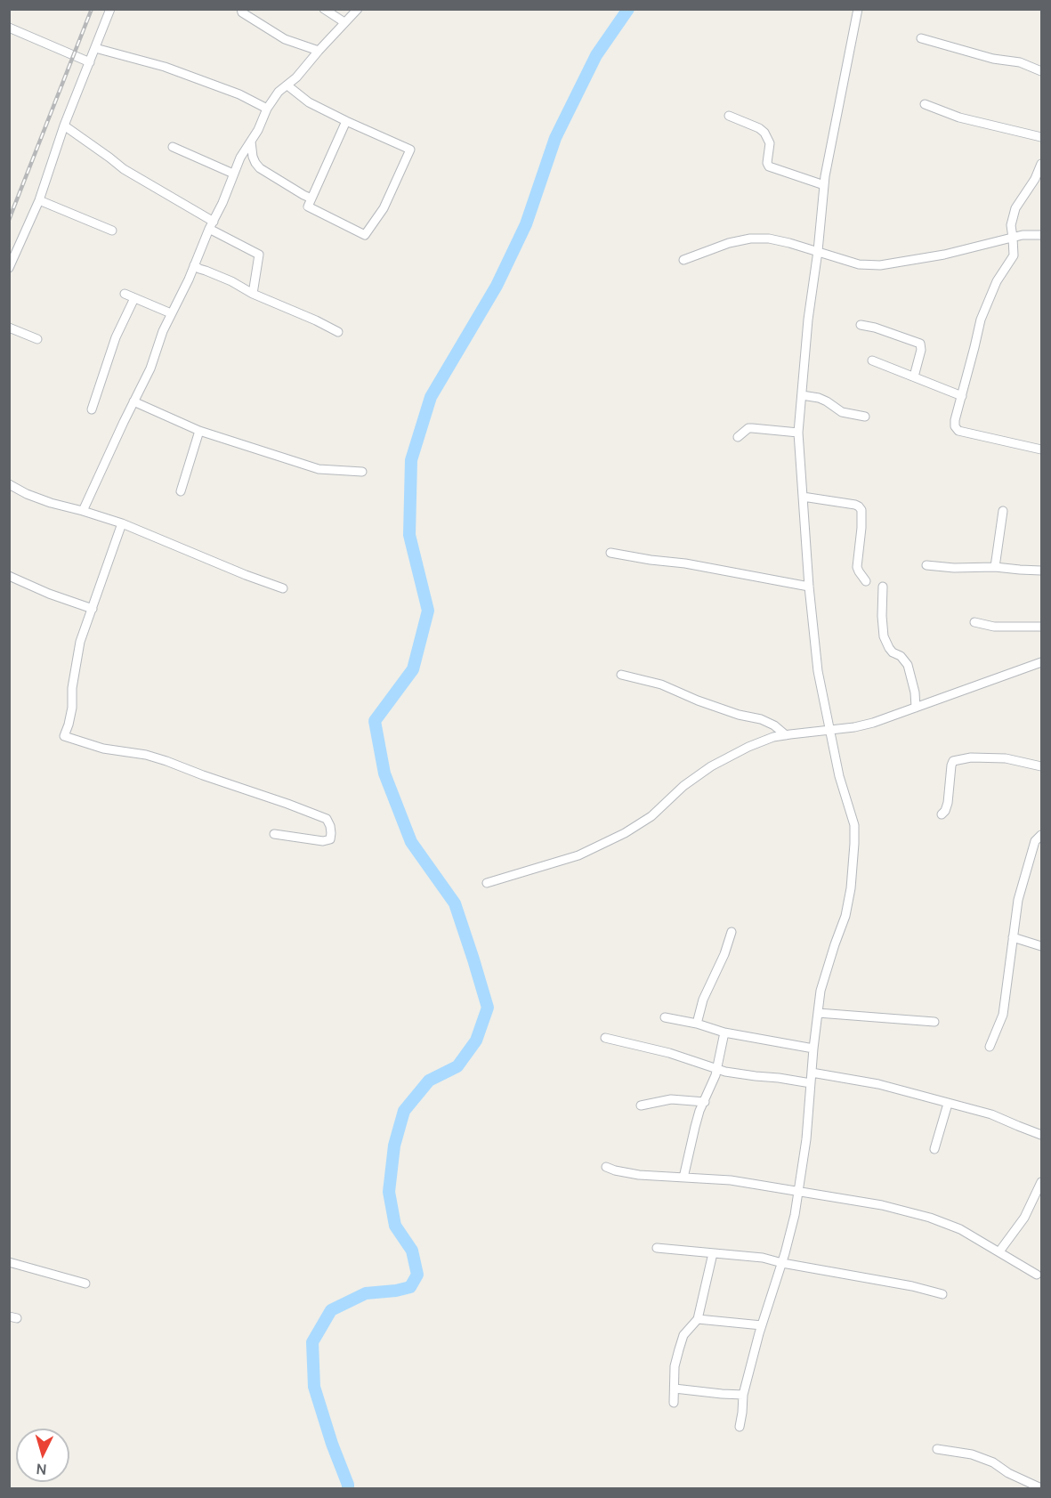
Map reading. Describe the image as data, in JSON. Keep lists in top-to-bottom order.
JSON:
{
  "north": "bottom"
}
